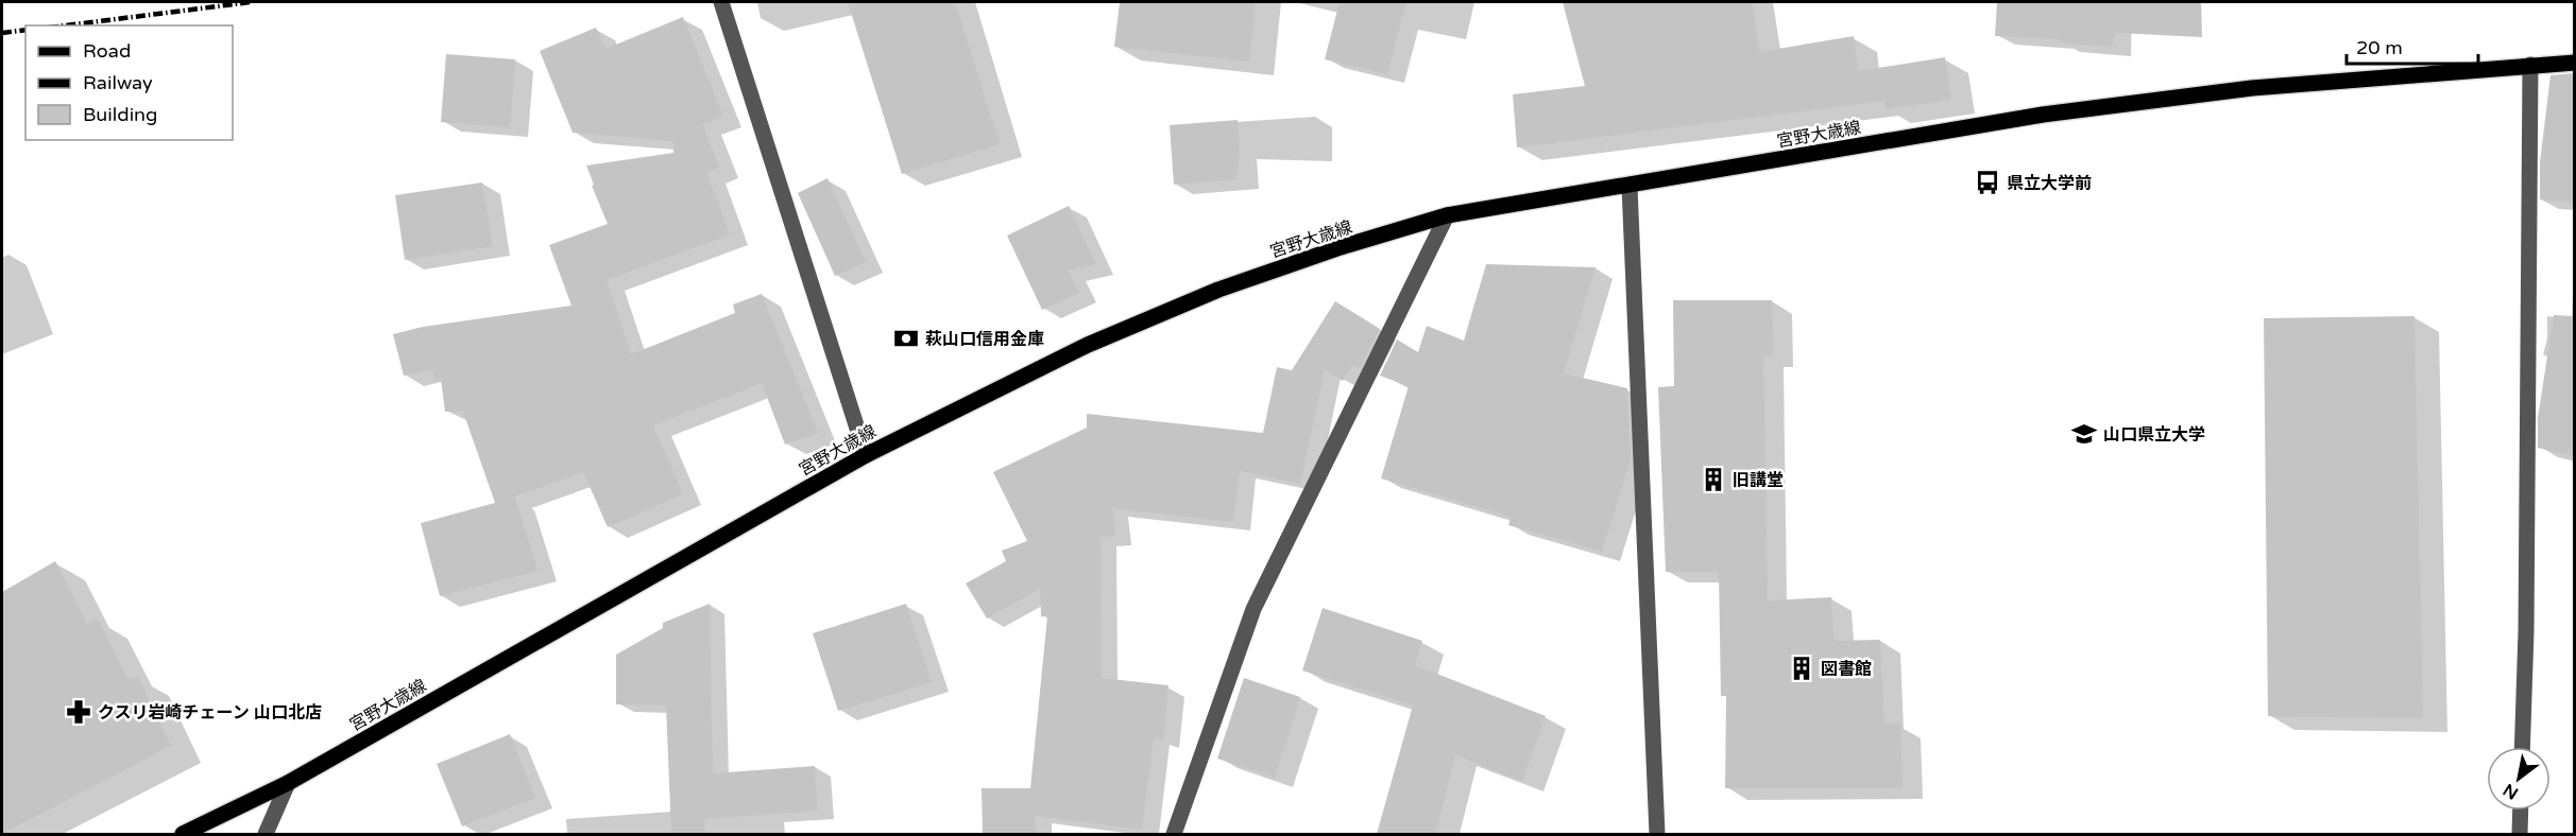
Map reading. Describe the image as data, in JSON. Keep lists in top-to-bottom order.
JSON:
{
  "streets": {
    "main road": ["宮野大歳線"]
  },
  "places": {
    "bus stop": ["県立大学前"],
    "bank": ["萩山口信用金庫"],
    "school or university": ["山口県立大学"],
    "building": ["旧講堂", "図書館"],
    "pharmacy": ["クスリ岩崎チェーン 山口北店"]
  },
  "legend": ["Road", "Railway", "Building"],
  "scale_bar": "20 m",
  "north": "bottom left"
}
